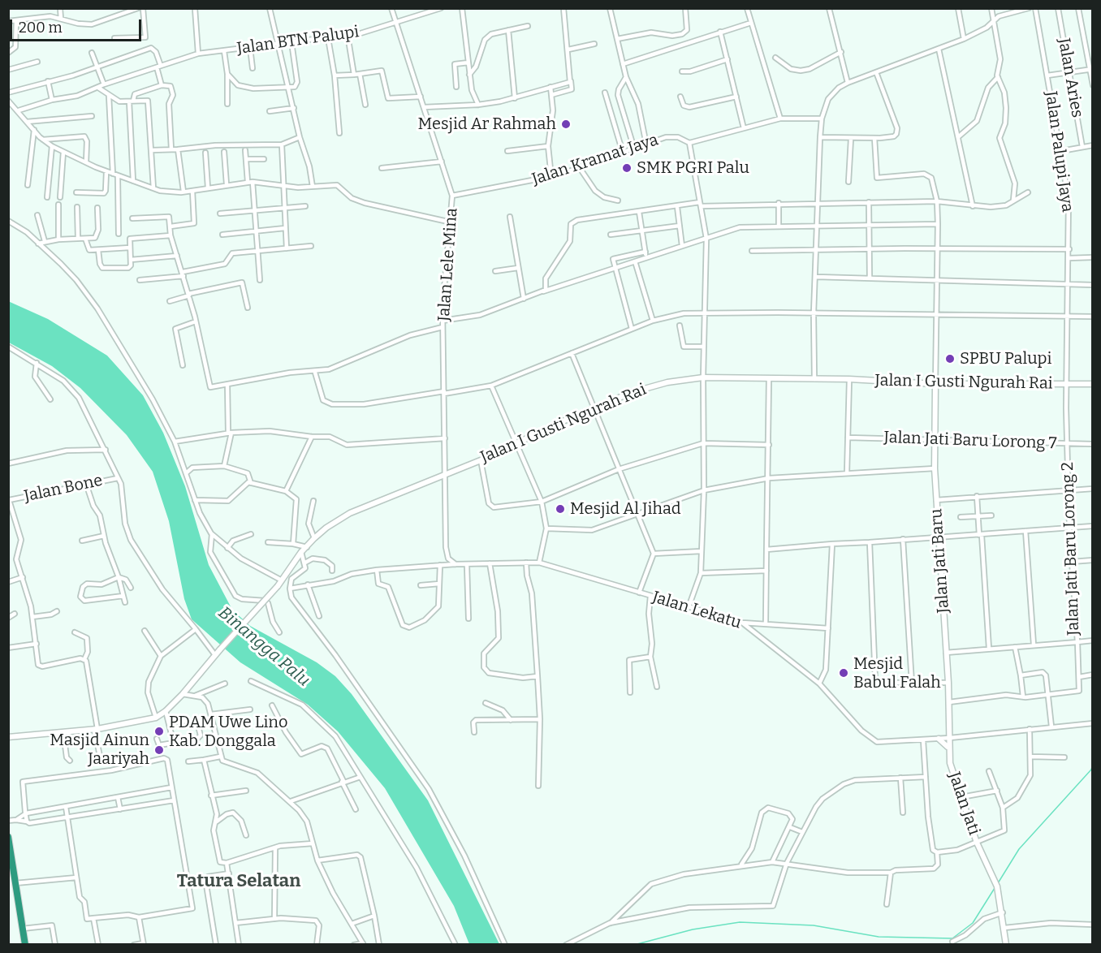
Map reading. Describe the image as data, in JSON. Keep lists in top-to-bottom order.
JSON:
{
  "streets": {
    "main road": ["Jalan I Gusti Ngurah Rai", "Jalan Jati Baru", "Jalan Jati"],
    "street": [
      "Jalan BTN Palupi",
      "Jalan Aries",
      "Jalan Palupi Jaya",
      "Jalan Kramat Jaya",
      "Jalan Lele Mina",
      "Jalan Jati Baru Lorong 7",
      "Jalan Bone",
      "Jalan Jati Baru Lorong 2",
      "Jalan Lekatu"
    ]
  },
  "crossings": [
    ["Jalan BTN Palupi", "Jalan Lele Mina"],
    ["Jalan Palupi Jaya", "Jalan I Gusti Ngurah Rai"],
    ["Jalan Palupi Jaya", "Jalan Jati Baru Lorong 2"],
    ["Jalan Kramat Jaya", "Jalan Lele Mina"],
    ["Jalan Lele Mina", "Jalan I Gusti Ngurah Rai"],
    ["Jalan Lele Mina", "Jalan Lekatu"],
    ["Jalan I Gusti Ngurah Rai", "Jalan Jati Baru Lorong 2"],
    ["Jalan I Gusti Ngurah Rai", "Jalan Jati Baru"],
    ["Jalan Jati Baru Lorong 7", "Jalan Jati Baru Lorong 2"],
    ["Jalan Jati Baru Lorong 7", "Jalan Jati Baru"],
    ["Jalan Jati Baru Lorong 2", "Jalan Jati Baru"],
    ["Jalan Jati Baru", "Jalan Lekatu"],
    ["Jalan Jati Baru", "Jalan Jati"],
    ["Jalan Lekatu", "Jalan Jati"]
  ],
  "districts": ["Tatura Selatan"],
  "water": ["Binangga Palu"],
  "places": [
    "Mesjid Ar Rahmah",
    "SMK PGRI Palu",
    "SPBU Palupi",
    "Mesjid Al Jihad",
    "Mesjid Babul Falah",
    "PDAM Uwe Lino Kab. Donggala",
    "Masjid Ainun Jaariyah"
  ],
  "scale_bar": "200 m"
}
